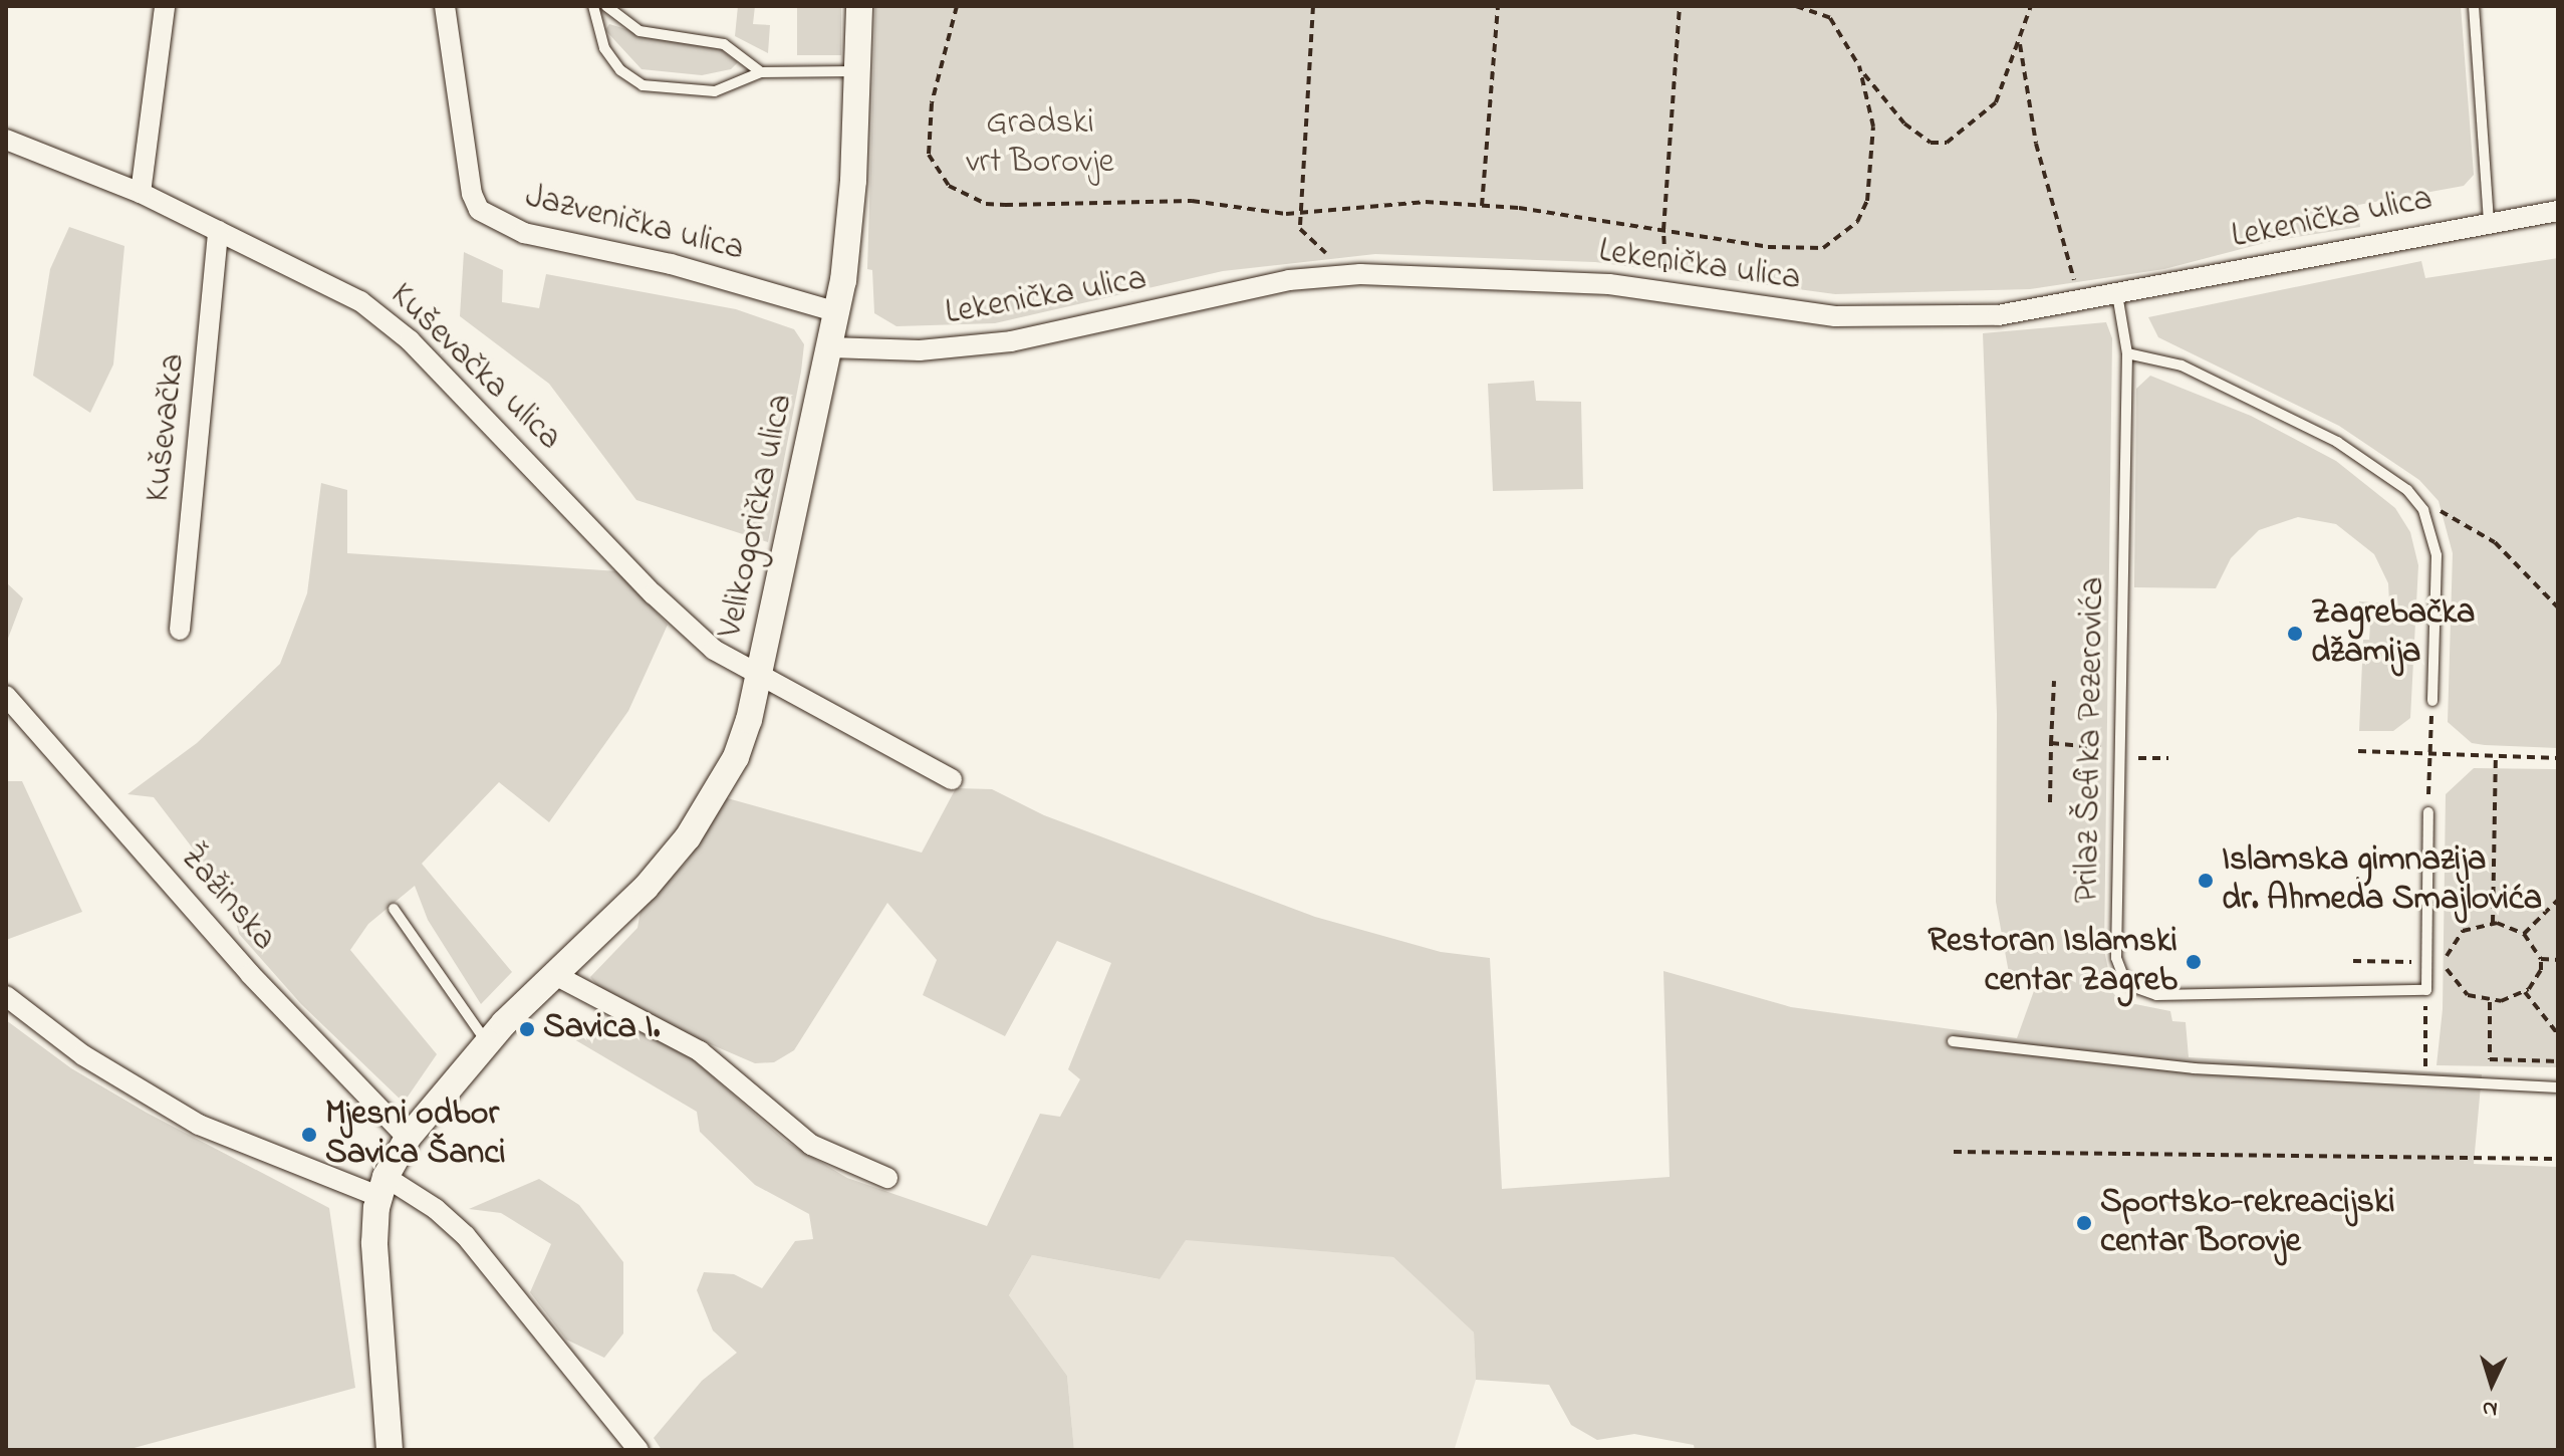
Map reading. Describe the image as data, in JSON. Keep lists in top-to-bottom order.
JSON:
{
  "streets": {
    "street": [
      "Lekenička ulica",
      "Jazvenička ulica",
      "Kuševačka ulica",
      "Kuševačka",
      "Velikogorička ulica",
      "Žažinska"
    ],
    "lane": ["Prilaz Šefika Pezerovića"]
  },
  "crossings": [
    ["Lekenička ulica", "Velikogorička ulica"],
    ["Lekenička ulica", "Prilaz Šefika Pezerovića"],
    ["Jazvenička ulica", "Velikogorička ulica"],
    ["Kuševačka ulica", "Kuševačka"],
    ["Kuševačka ulica", "Velikogorička ulica"],
    ["Velikogorička ulica", "Žažinska"]
  ],
  "parks": ["Gradski vrt Borovje"],
  "places": [
    "Zagrebačka džamija",
    "Islamska gimnazija dr. Ahmeda Smajlovića",
    "Restoran Islamski centar Zagreb",
    "Savica I.",
    "Mjesni odbor Savica Šanci",
    "Sportsko-rekreacijski centar Borovje"
  ],
  "north": "bottom"
}
